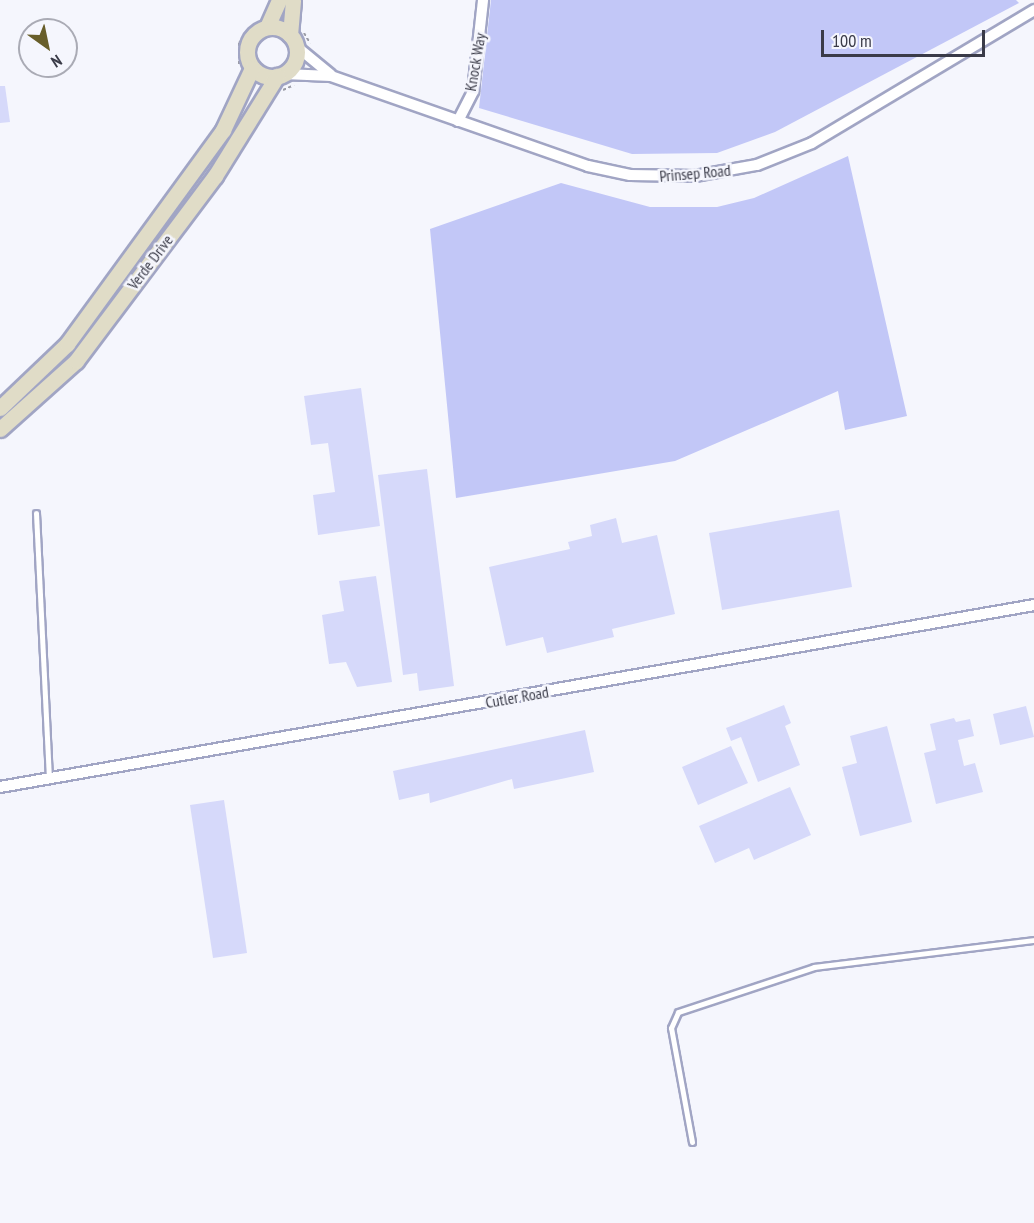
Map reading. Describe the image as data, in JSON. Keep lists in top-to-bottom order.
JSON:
{
  "streets": {
    "main road": ["Verde Drive"],
    "street": ["Knock Way", "Prinsep Road", "Cutler Road"]
  },
  "crossings": [
    ["Knock Way", "Prinsep Road"],
    ["Prinsep Road", "Verde Drive"]
  ],
  "scale_bar": "100 m",
  "north": "bottom right"
}
